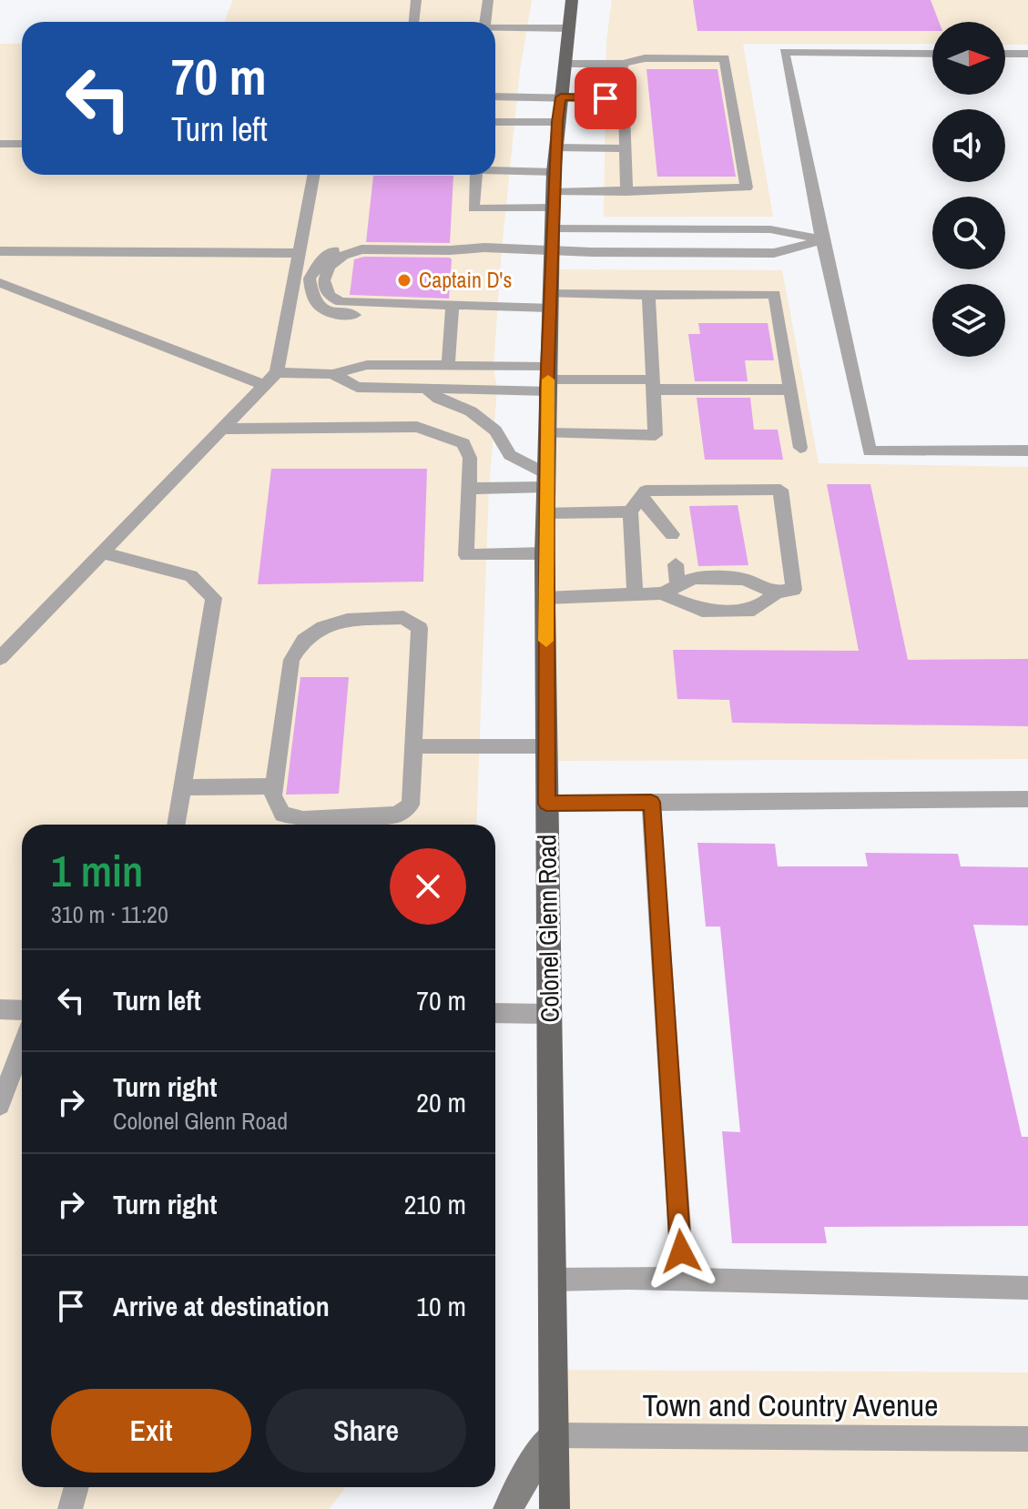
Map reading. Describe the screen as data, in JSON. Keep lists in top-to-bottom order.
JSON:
{
  "streets": {
    "main road": ["Colonel Glenn Road"],
    "lane": ["Town and Country Avenue"]
  },
  "crossings": [
    ["Colonel Glenn Road", "Town and Country Avenue"]
  ],
  "places": ["Captain D's"],
  "north": "right",
  "page": {
    "turn": ["70 m", "Turn left"],
    "heading": ["1 min", "310 m · 11:20"],
    "list": [
      {
        "name": "Turn left",
        "value": "70 m"
      },
      {
        "name": "Turn right",
        "note": "Colonel Glenn Road",
        "value": "20 m"
      },
      {
        "name": "Turn right",
        "value": "210 m"
      },
      {
        "name": "Arrive at destination",
        "value": "10 m"
      }
    ],
    "buttons": ["Exit", "Share"]
  }
}
